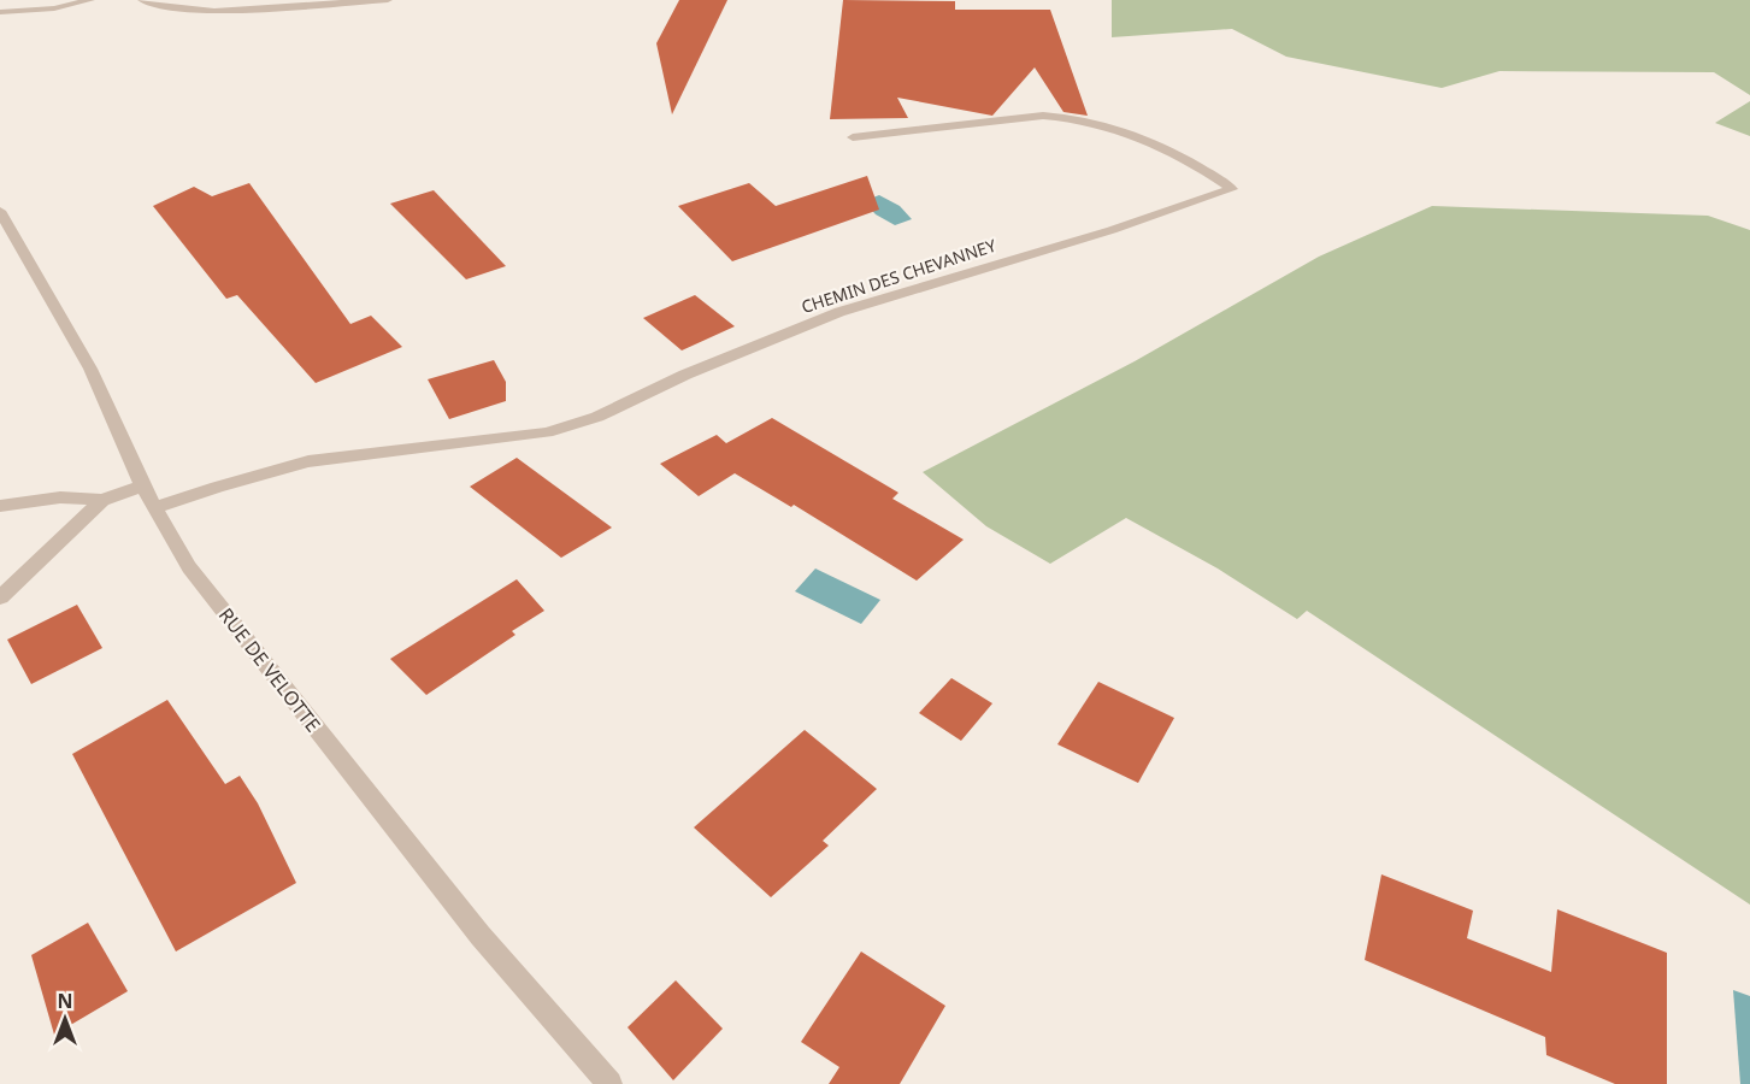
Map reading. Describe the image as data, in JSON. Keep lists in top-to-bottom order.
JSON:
{
  "streets": {
    "street": ["CHEMIN DES CHEVANNEY", "RUE DE VELOTTE"]
  },
  "crossings": [
    ["CHEMIN DES CHEVANNEY", "RUE DE VELOTTE"]
  ],
  "north": "top"
}
